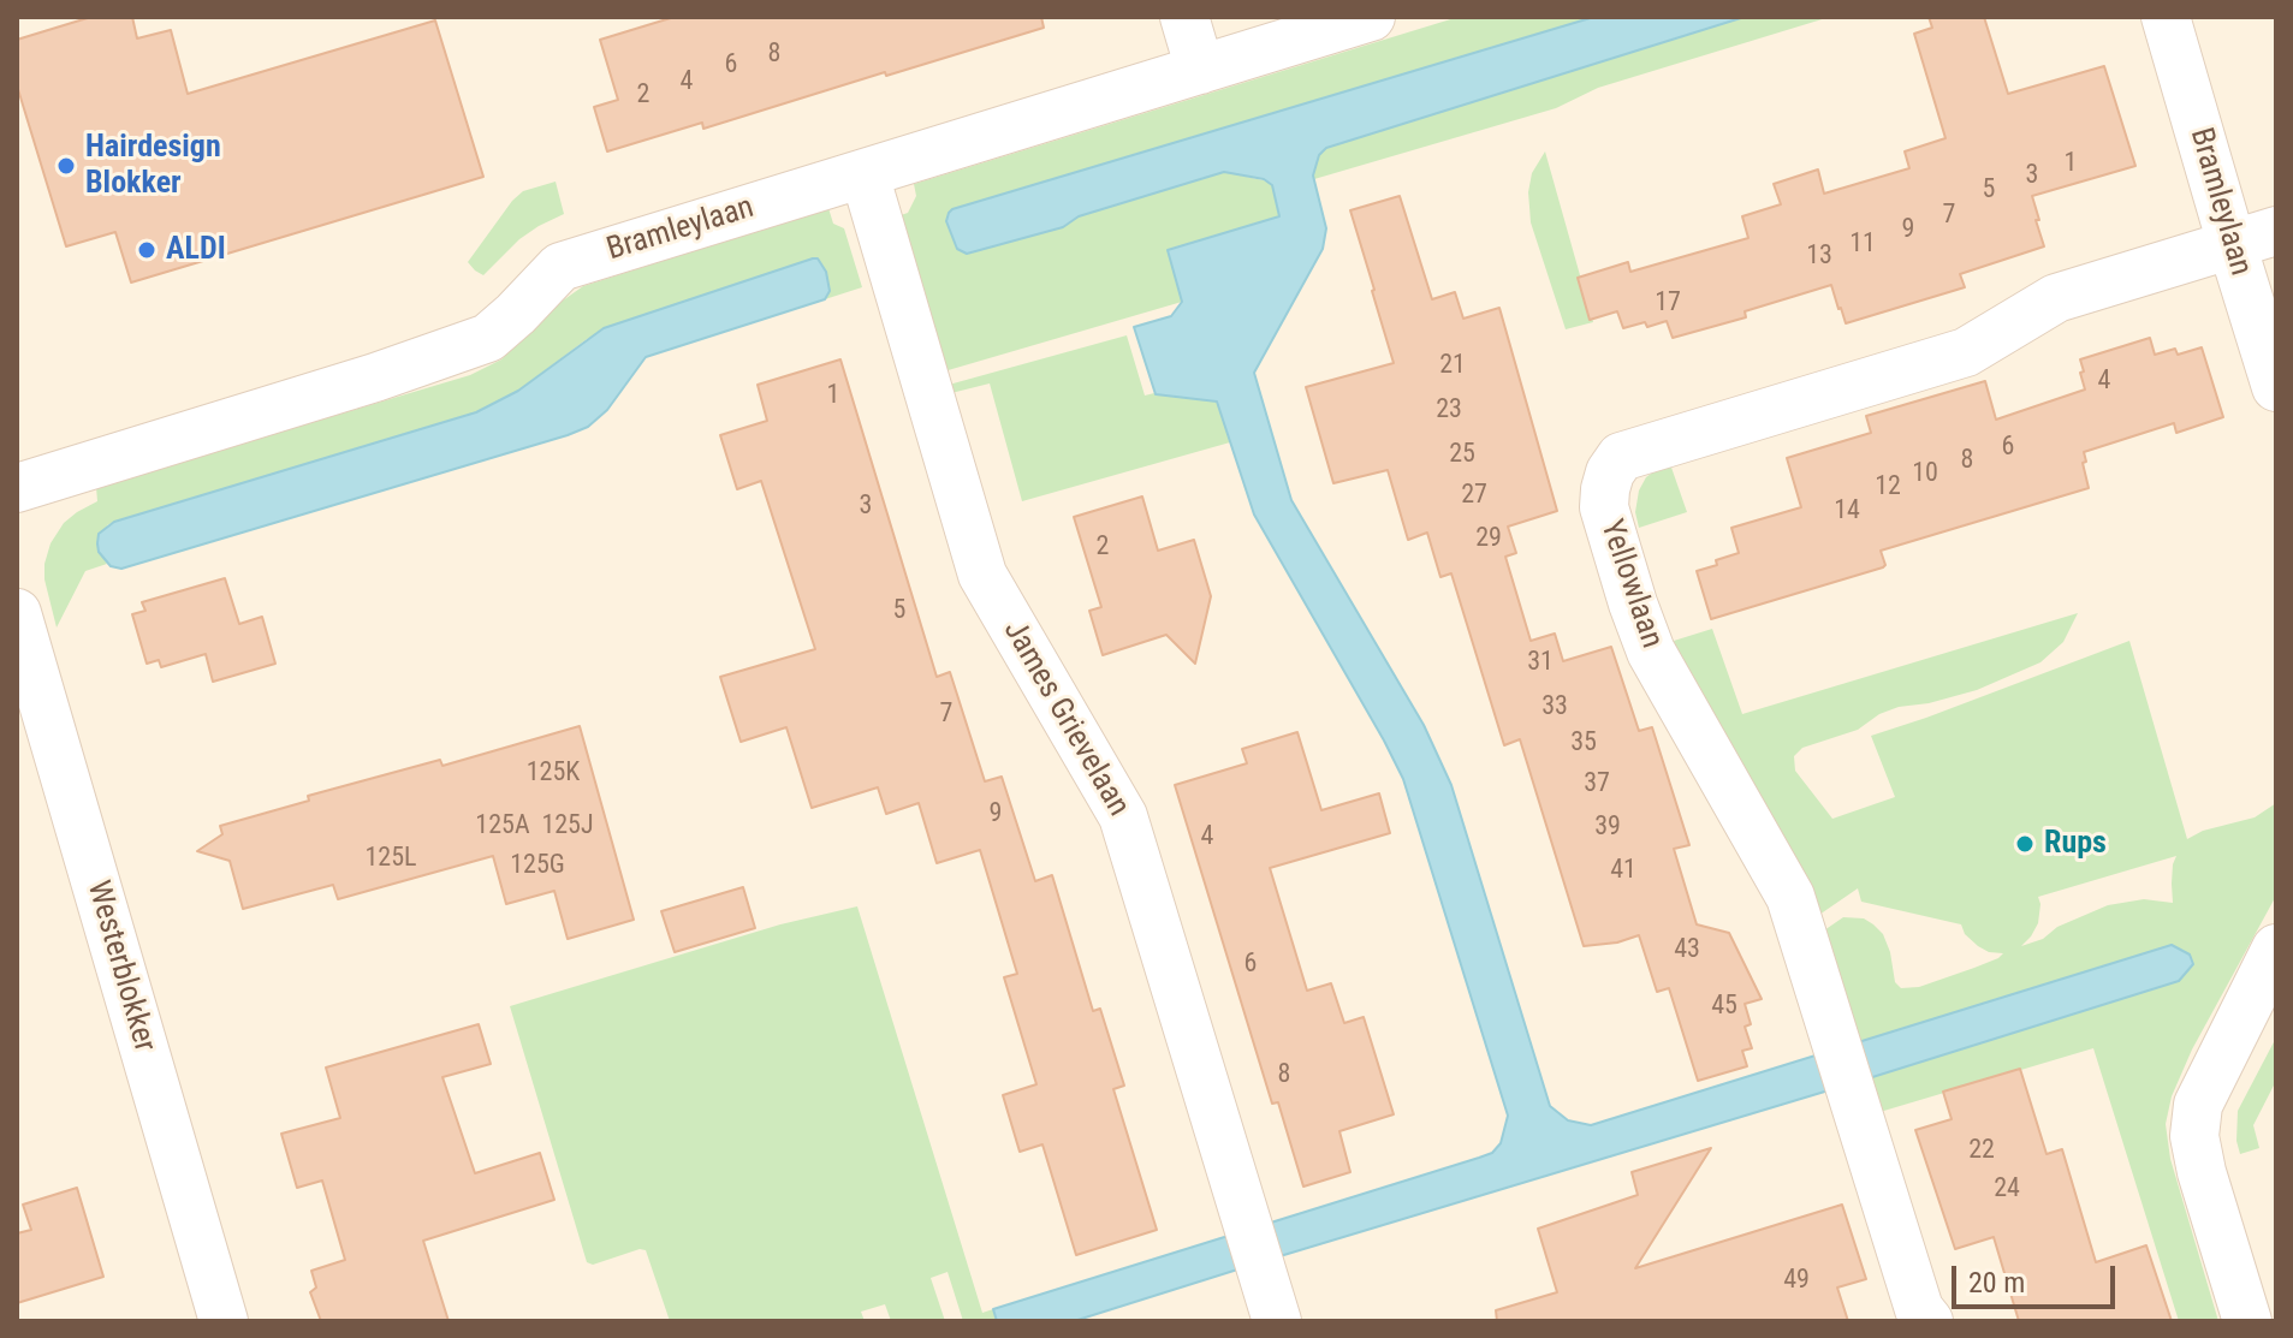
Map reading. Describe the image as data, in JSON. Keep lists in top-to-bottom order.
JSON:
{
  "streets": {
    "street": [
      "Bramleylaan",
      "Yellowlaan",
      "James Grievelaan",
      "Westerblokker"
    ]
  },
  "crossings": [
    ["Bramleylaan", "Yellowlaan"],
    ["Bramleylaan", "James Grievelaan"]
  ],
  "places": ["Hairdesign Blokker", "ALDI", "Rups"],
  "house_numbers": [
    "8",
    "6",
    "4",
    "2",
    "1",
    "3",
    "5",
    "7",
    "9",
    "11",
    "13",
    "17",
    "21",
    "4",
    "1",
    "23",
    "6",
    "25",
    "8",
    "10",
    "12",
    "27",
    "3",
    "14",
    "29",
    "2",
    "5",
    "31",
    "33",
    "7",
    "35",
    "125K",
    "37",
    "9",
    "125A",
    "125J",
    "39",
    "4",
    "125L",
    "125G",
    "41",
    "43",
    "6",
    "45",
    "8",
    "22",
    "24",
    "49"
  ],
  "scale_bar": "20 m"
}
